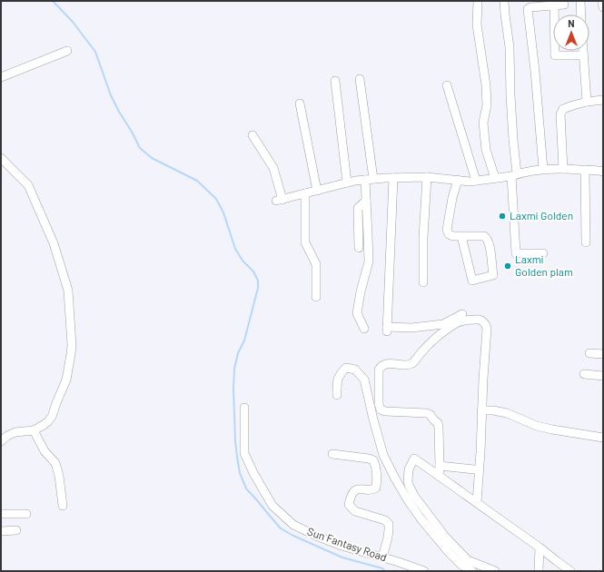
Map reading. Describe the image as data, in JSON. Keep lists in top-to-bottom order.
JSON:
{
  "streets": {
    "street": ["Sun Fantasy Road"]
  },
  "places": ["Laxmi Golden", "Laxmi Golden plam"],
  "north": "top"
}
